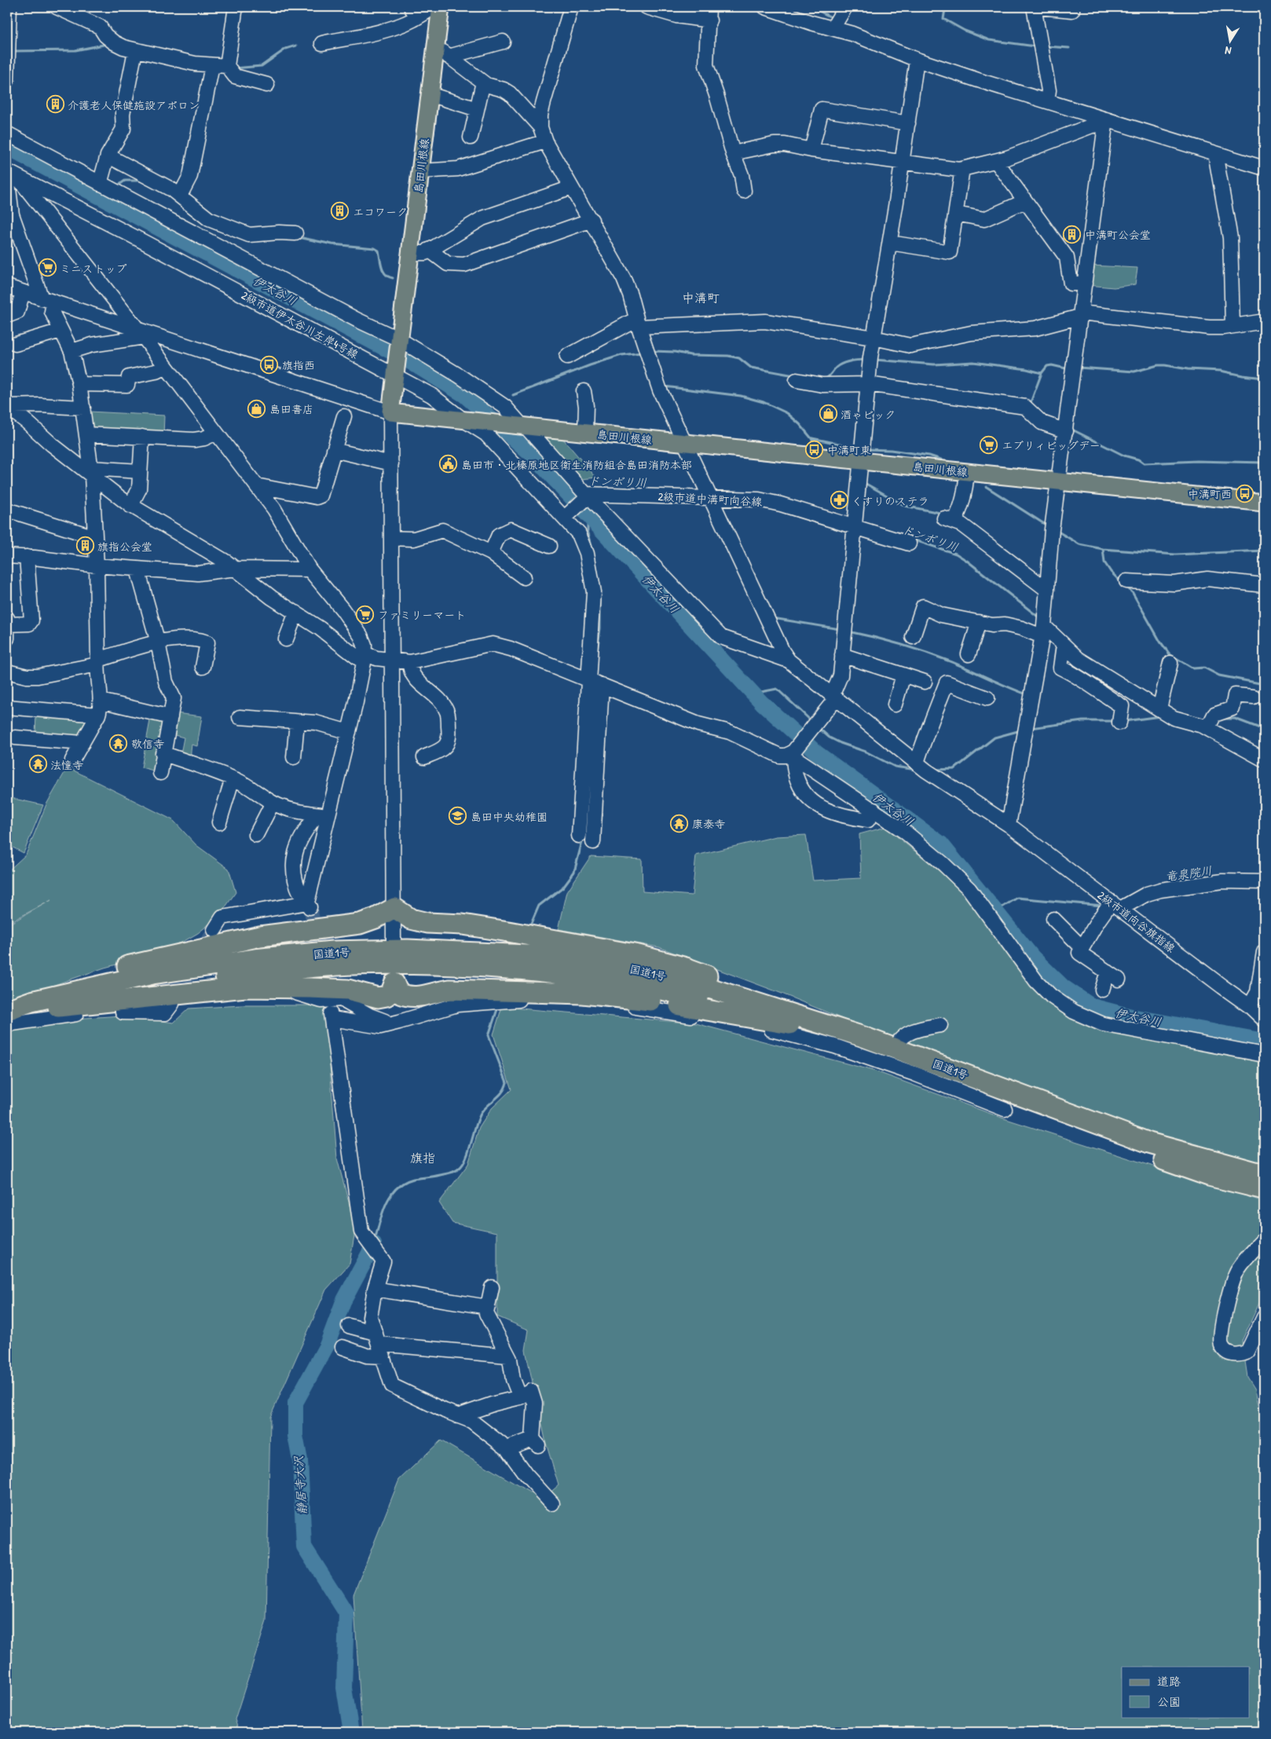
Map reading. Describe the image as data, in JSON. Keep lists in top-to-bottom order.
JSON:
{
  "streets": {
    "highway": ["国道1号"],
    "main road": ["島田川根線"],
    "street": ["2級市道伊太谷川左岸4号線", "2級市道中溝町向谷線", "2級市道向谷旗指線"]
  },
  "crossings": [
    ["島田川根線", "2級市道伊太谷川左岸4号線"]
  ],
  "districts": ["中溝町", "旗指"],
  "water": [
    "伊太谷川",
    "ドンボリ川",
    "竜泉院川",
    "静居寺大沢"
  ],
  "places": {
    "building": [
      "介護老人保健施設アポロン",
      "エコワーク",
      "中溝町公会堂",
      "旗指公会堂"
    ],
    "supermarket": ["ミニストップ", "エブリィビッグデー", "ファミリーマート"],
    "bus stop": ["旗指西", "中溝町東", "中溝町西"],
    "shop": ["島田書店", "酒ゃビック"],
    "public building": ["島田市・北榛原地区衛生消防組合島田消防本部"],
    "pharmacy": ["くすりのステラ"],
    "temple": ["敬信寺", "法憧寺", "康泰寺"],
    "school or university": ["島田中央幼稚園"]
  },
  "legend": ["道路", "公園"],
  "north": "bottom"
}
